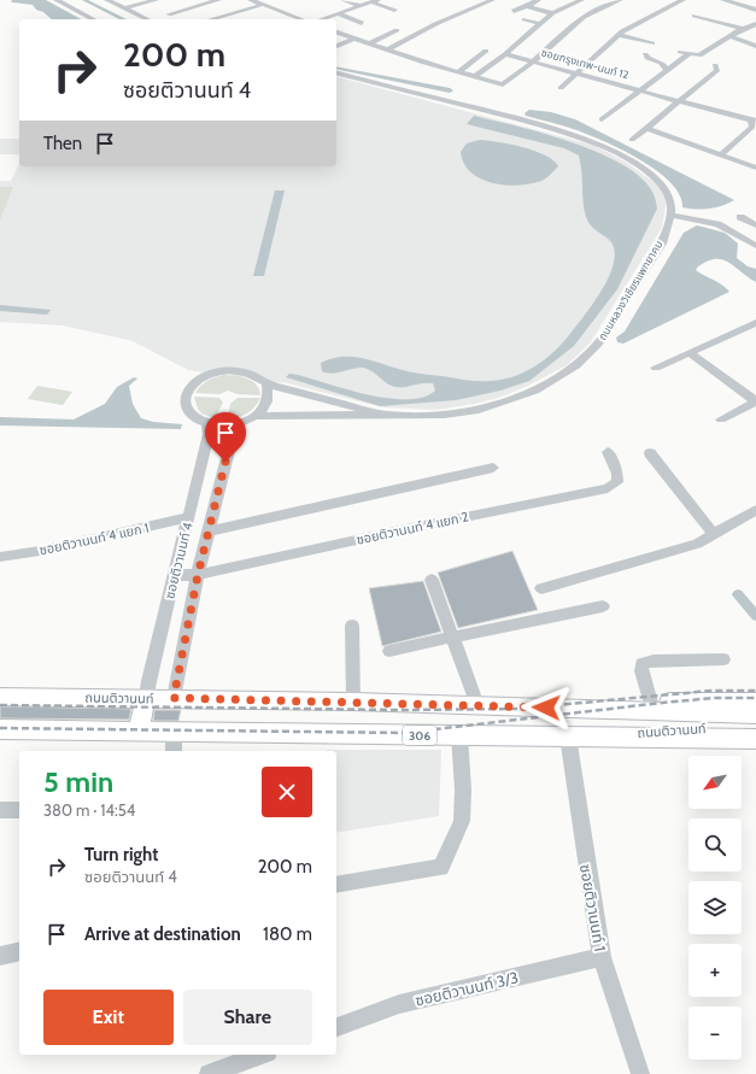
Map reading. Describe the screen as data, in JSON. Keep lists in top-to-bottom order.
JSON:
{
  "streets": {
    "main road": ["ถนนติวานนท์", "306"],
    "street": [
      "ซอยกรุงเทพ-นนท์ 12",
      "ถนนหลวงวิเชียรแพทยาคม",
      "ซอยติวานนท์ 4 แยก 2",
      "ซอยติวานนท์ 4 แยก 1",
      "ซอยติวานนท์ 4",
      "ซอยติวานนท์ 1",
      "ซอยติวานนท์ 3/3"
    ]
  },
  "crossings": [
    ["ถนนหลวงวิเชียรแพทยาคม", "ซอยติวานนท์ 4"],
    ["ซอยติวานนท์ 4 แยก 2", "ซอยติวานนท์ 4"],
    ["ซอยติวานนท์ 4 แยก 1", "ซอยติวานนท์ 4"],
    ["ซอยติวานนท์ 4", "ถนนติวานนท์"],
    ["ถนนติวานนท์", "ซอยติวานนท์ 1"],
    ["ซอยติวานนท์ 1", "ซอยติวานนท์ 3/3"]
  ],
  "north": "bottom left",
  "page": {
    "turn": ["200 m", "ซอยติวานนท์ 4"],
    "then": "Then",
    "heading": ["5 min", "380 m · 14:54"],
    "map_buttons": ["+", "−"],
    "list": [
      {
        "name": "Turn right",
        "note": "ซอยติวานนท์ 4",
        "value": "200 m"
      },
      {
        "name": "Arrive at destination",
        "value": "180 m"
      }
    ],
    "buttons": ["Exit", "Share"]
  }
}
